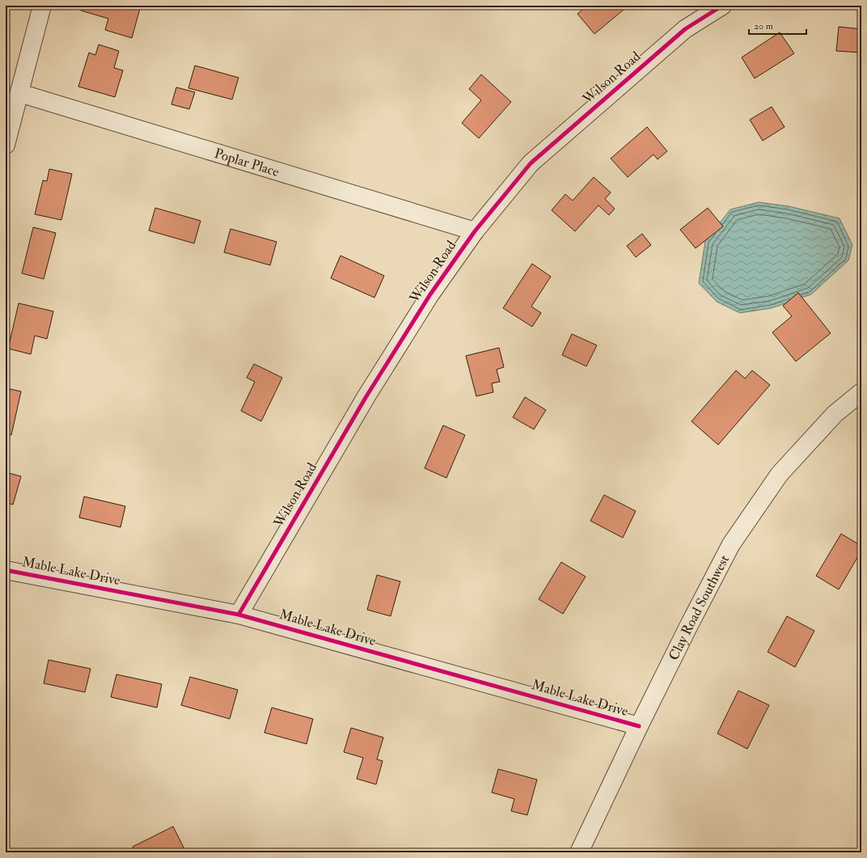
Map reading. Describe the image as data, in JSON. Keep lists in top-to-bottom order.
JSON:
{
  "streets": {
    "street": [
      "Wilson Road",
      "Poplar Place",
      "Mable Lake Drive",
      "Clay Road Southwest"
    ]
  },
  "crossings": [
    ["Wilson Road", "Poplar Place"],
    ["Wilson Road", "Mable Lake Drive"],
    ["Mable Lake Drive", "Clay Road Southwest"]
  ],
  "scale_bar": "20 m"
}
